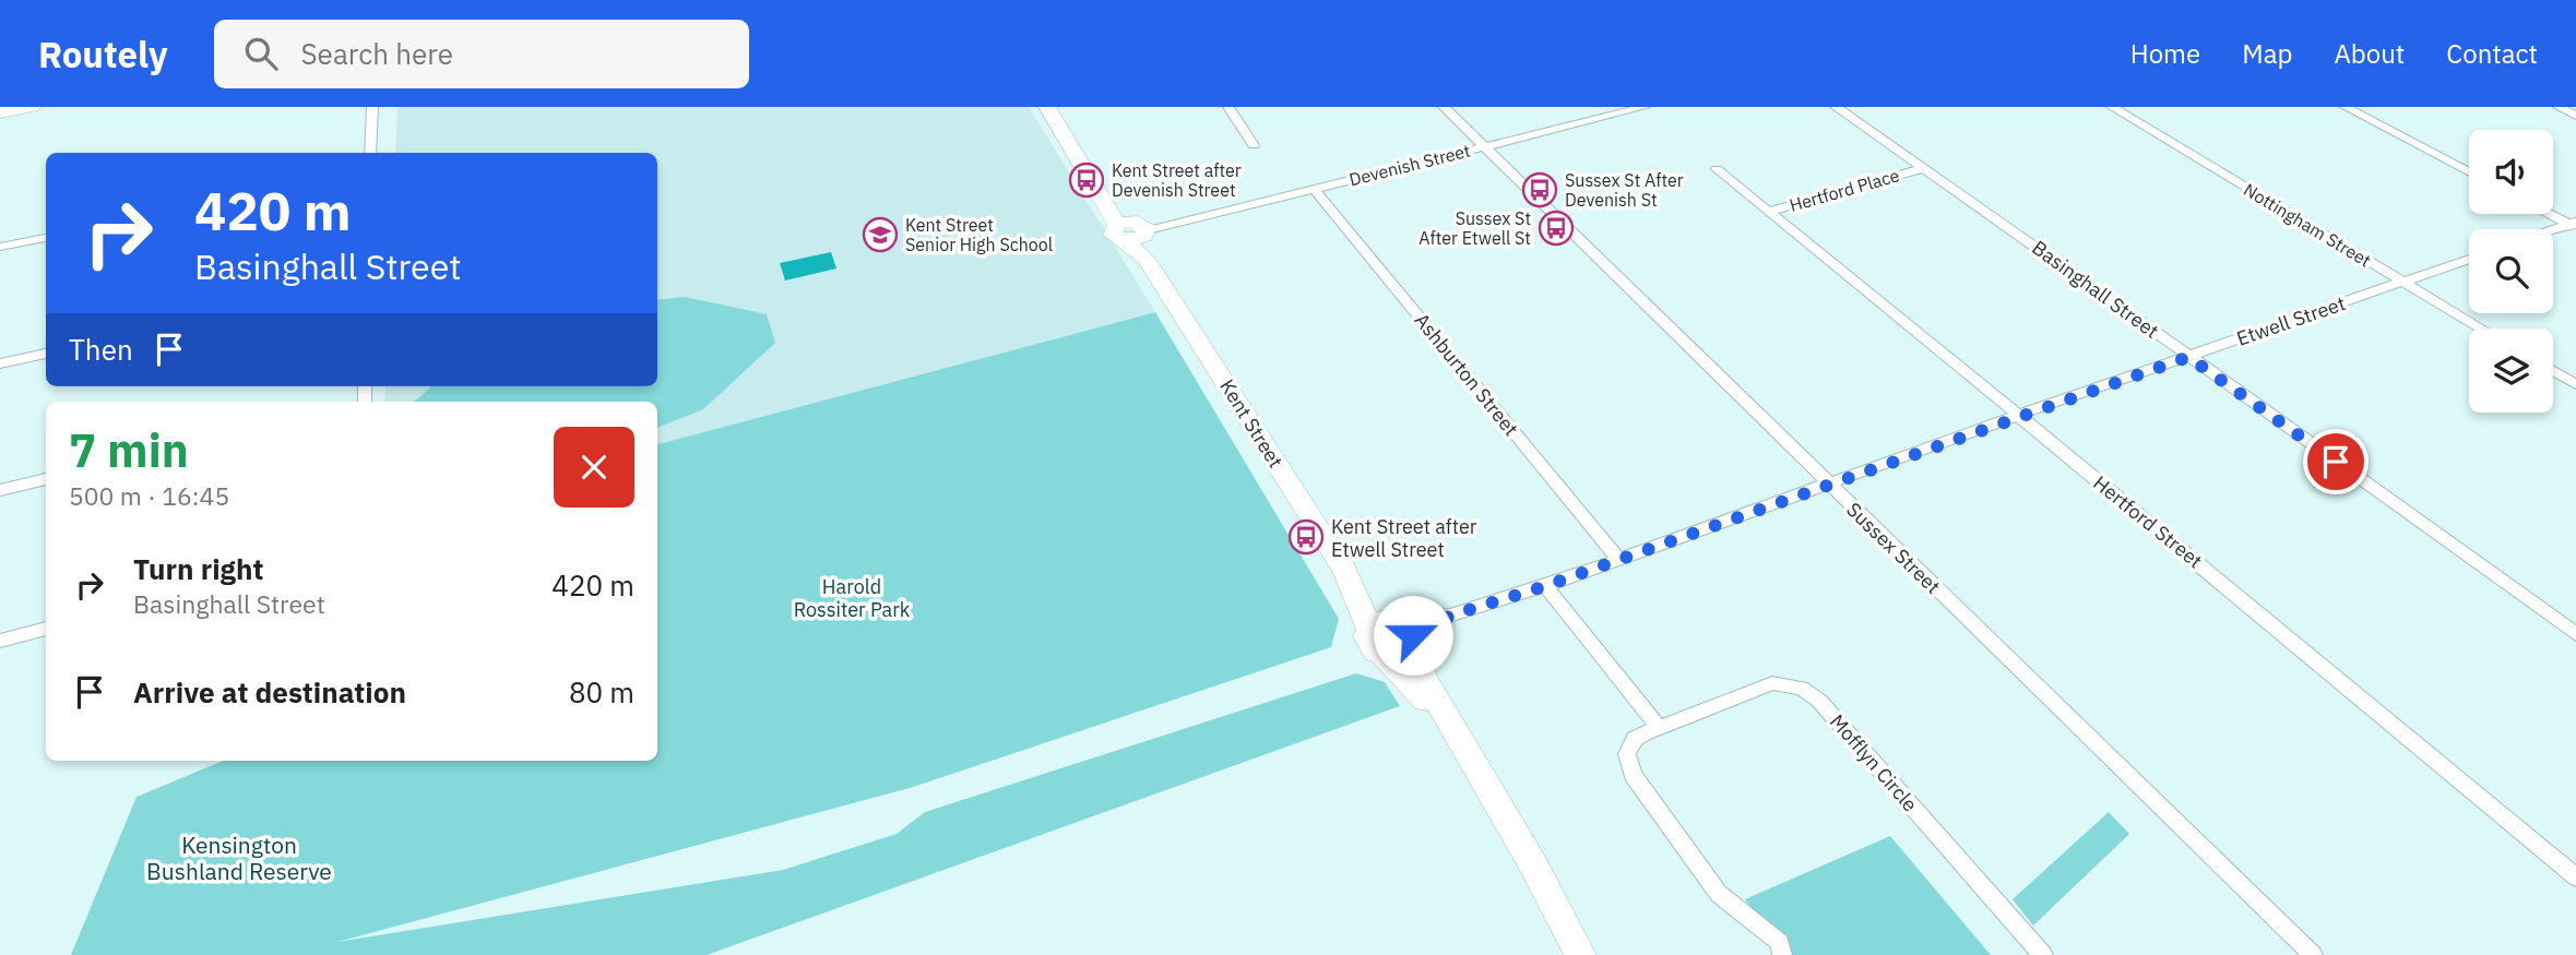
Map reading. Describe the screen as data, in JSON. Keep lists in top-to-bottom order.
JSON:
{
  "streets": {
    "main road": ["Kent Street"],
    "street": [
      "Devenish Street",
      "Hertford Place",
      "Nottingham Street",
      "Basinghall Street",
      "Etwell Street",
      "Ashburton Street",
      "Hertford Street",
      "Sussex Street",
      "Mofflyn Circle"
    ]
  },
  "crossings": [
    ["Devenish Street", "Ashburton Street"],
    ["Devenish Street", "Kent Street"],
    ["Devenish Street", "Sussex Street"],
    ["Hertford Place", "Basinghall Street"],
    ["Hertford Place", "Hertford Street"],
    ["Nottingham Street", "Etwell Street"],
    ["Basinghall Street", "Etwell Street"],
    ["Etwell Street", "Ashburton Street"],
    ["Etwell Street", "Kent Street"],
    ["Etwell Street", "Hertford Street"],
    ["Etwell Street", "Sussex Street"]
  ],
  "parks": ["Harold Rossiter Park", "Kensington Bushland Reserve"],
  "places": {
    "bus stop": [
      "Kent Street after Devenish Street",
      "Sussex St After Devenish St",
      "Sussex St After Etwell St",
      "Kent Street after Etwell Street"
    ],
    "school or university": ["Kent Street Senior High School"]
  },
  "page": {
    "header": "Routely",
    "search": "Search here",
    "nav": [
      "Home",
      "Map",
      "About",
      "Contact"
    ],
    "turn": ["420 m", "Basinghall Street"],
    "then": "Then",
    "heading": ["7 min", "500 m · 16:45"],
    "list": [
      {
        "name": "Turn right",
        "note": "Basinghall Street",
        "value": "420 m"
      },
      {
        "name": "Arrive at destination",
        "value": "80 m"
      }
    ]
  }
}
